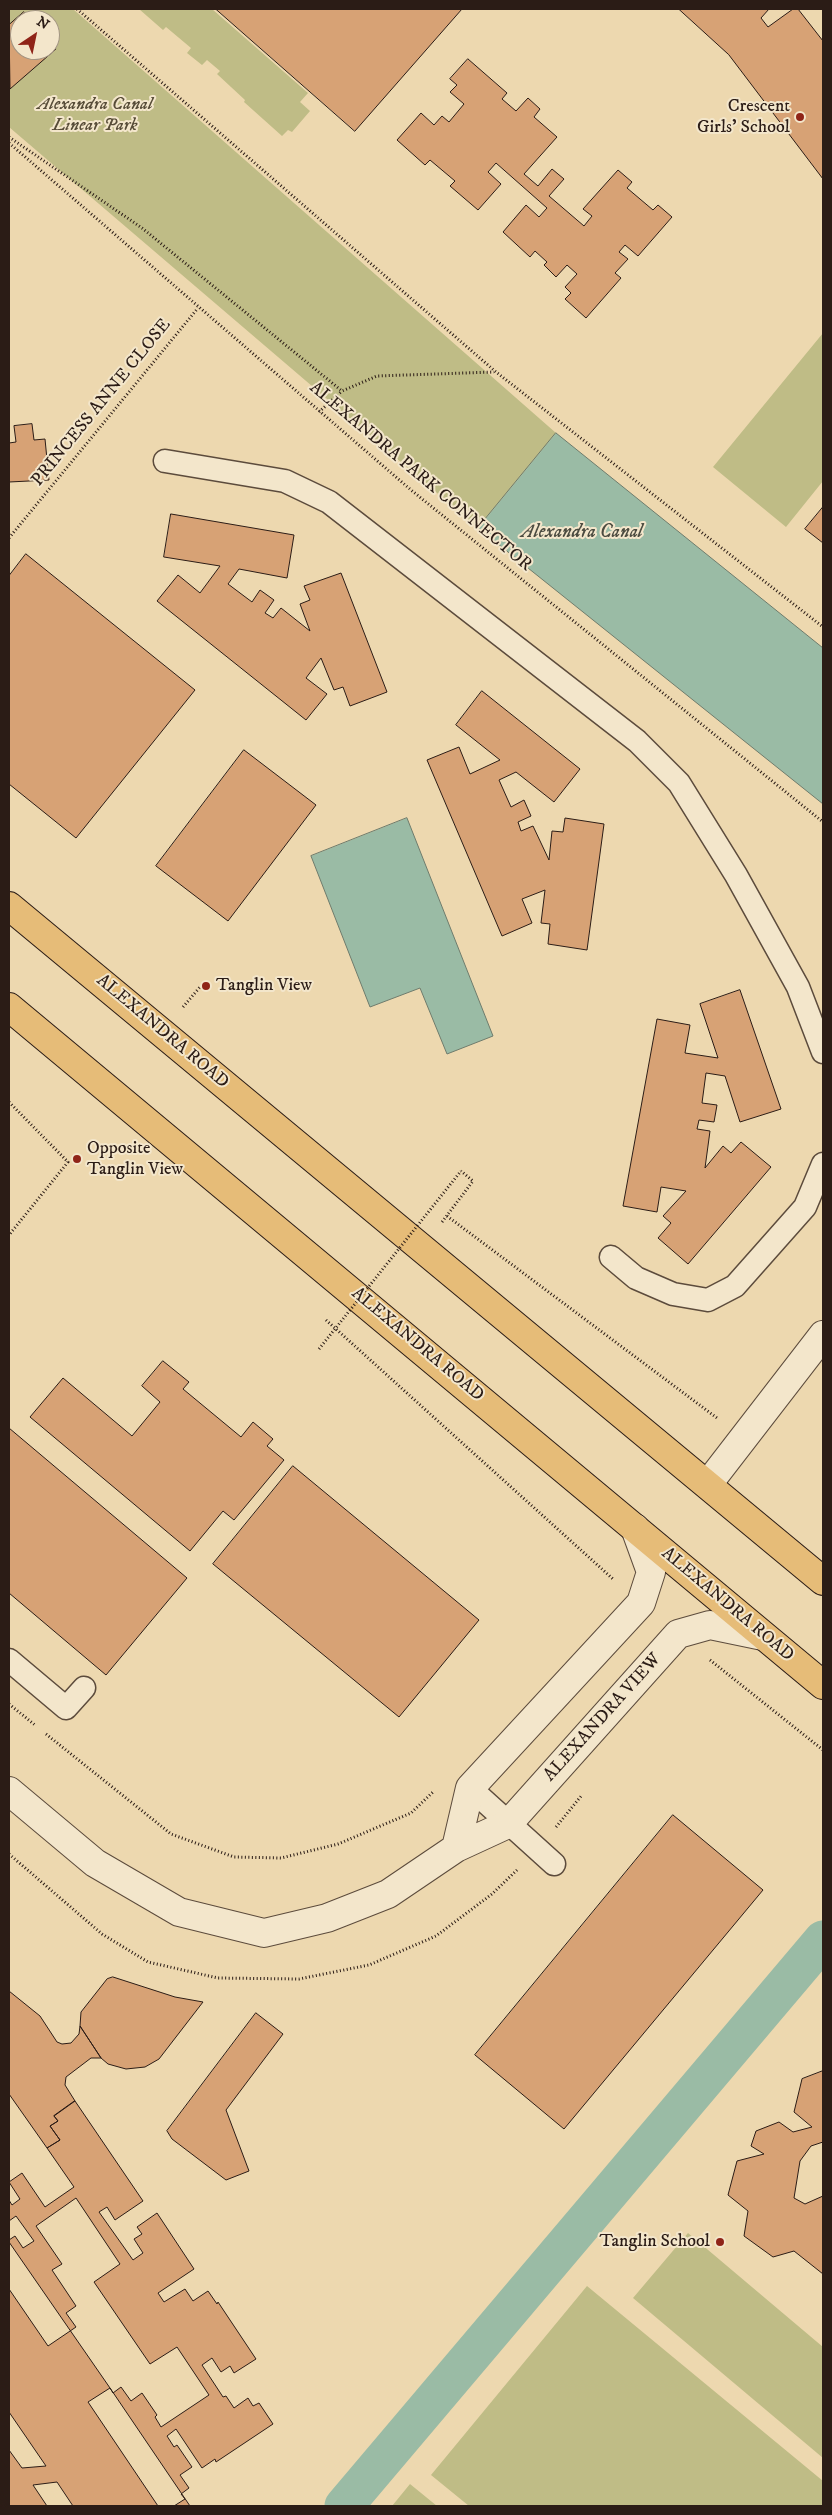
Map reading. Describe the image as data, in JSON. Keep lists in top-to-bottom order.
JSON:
{
  "streets": {
    "main road": ["ALEXANDRA ROAD"],
    "street": ["ALEXANDRA VIEW"],
    "path": ["PRINCESS ANNE CLOSE", "ALEXANDRA PARK CONNECTOR"]
  },
  "crossings": [
    ["PRINCESS ANNE CLOSE", "ALEXANDRA PARK CONNECTOR"],
    ["ALEXANDRA ROAD", "ALEXANDRA VIEW"]
  ],
  "water": ["Alexandra Canal"],
  "parks": ["Alexandra Canal Linear Park"],
  "places": [
    "Crescent Girls' School",
    "Tanglin View",
    "Opposite Tanglin View",
    "Tanglin School"
  ],
  "north": "top right"
}
